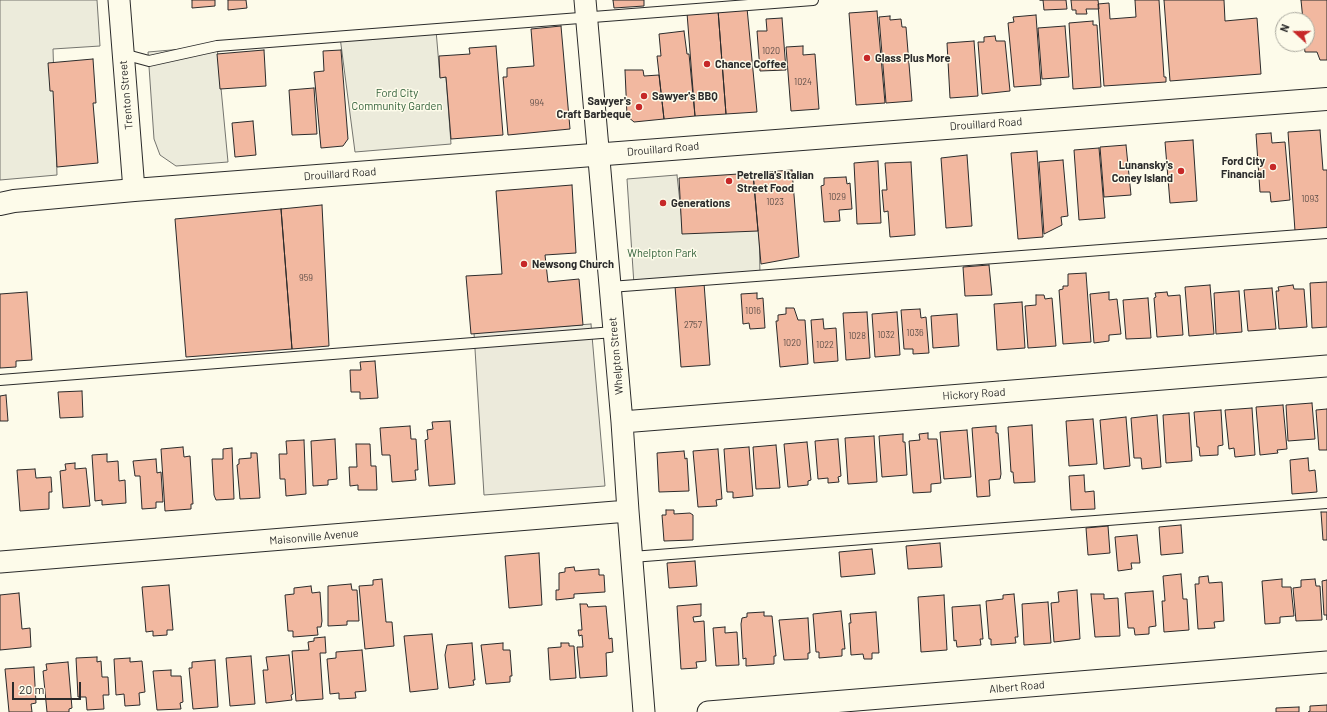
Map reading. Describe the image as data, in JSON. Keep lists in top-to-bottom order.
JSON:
{
  "streets": {
    "street": [
      "Trenton Street",
      "Drouillard Road",
      "Whelpton Street",
      "Hickory Road",
      "Maisonville Avenue",
      "Albert Road"
    ]
  },
  "crossings": [
    ["Trenton Street", "Drouillard Road"],
    ["Drouillard Road", "Whelpton Street"],
    ["Whelpton Street", "Hickory Road"],
    ["Whelpton Street", "Maisonville Avenue"]
  ],
  "parks": ["Ford City Community Garden", "Whelpton Park"],
  "places": [
    "Glass Plus More",
    "Chance Coffee",
    "Sawyer's BBQ",
    "Sawyer's Craft Barbeque",
    "Ford City Financial",
    "Lunansky's Coney Island",
    "Petrella's Italian Street Food",
    "Generations",
    "Newsong Church"
  ],
  "house_numbers": [
    "1020",
    "1024",
    "994",
    "1029",
    "1093",
    "1023",
    "959",
    "1016",
    "2757",
    "1036",
    "1032",
    "1028",
    "1020",
    "1022"
  ],
  "scale_bar": "20 m",
  "north": "left"
}
